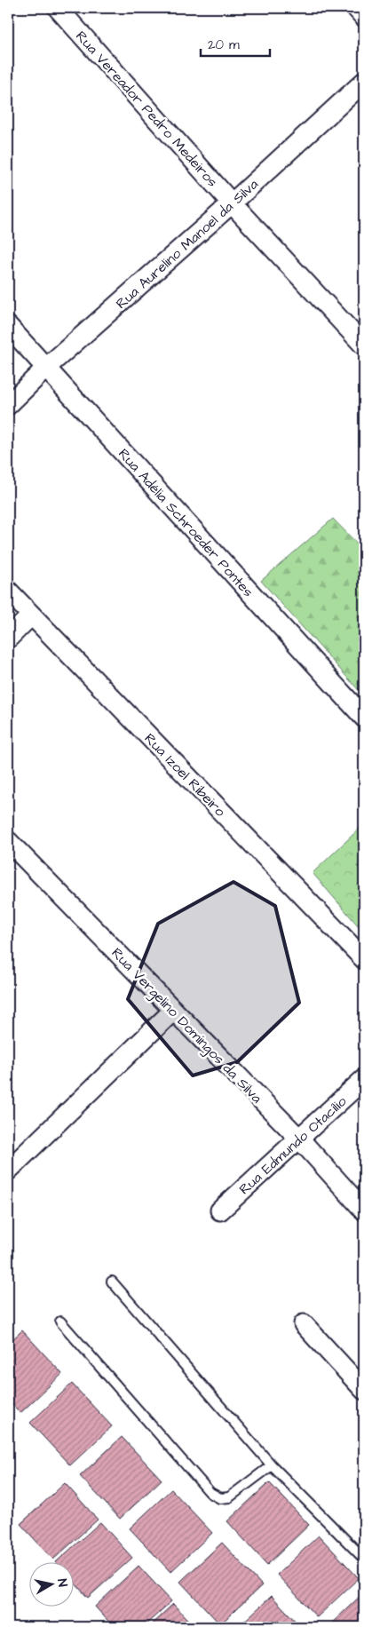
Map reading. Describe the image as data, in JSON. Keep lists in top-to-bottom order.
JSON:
{
  "streets": {
    "street": [
      "Rua Vereador Pedro Medeiros",
      "Rua Aurelino Manoel da Silva",
      "Rua Adélia Schroeder Pontes",
      "Rua Izoel Ribeiro",
      "Rua Vergelino Domingos da Silva",
      "Rua Edmundo Otacílio"
    ]
  },
  "crossings": [
    ["Rua Vereador Pedro Medeiros", "Rua Aurelino Manoel da Silva"],
    ["Rua Aurelino Manoel da Silva", "Rua Adélia Schroeder Pontes"],
    ["Rua Vergelino Domingos da Silva", "Rua Edmundo Otacílio"]
  ],
  "scale_bar": "20 m",
  "north": "right"
}
